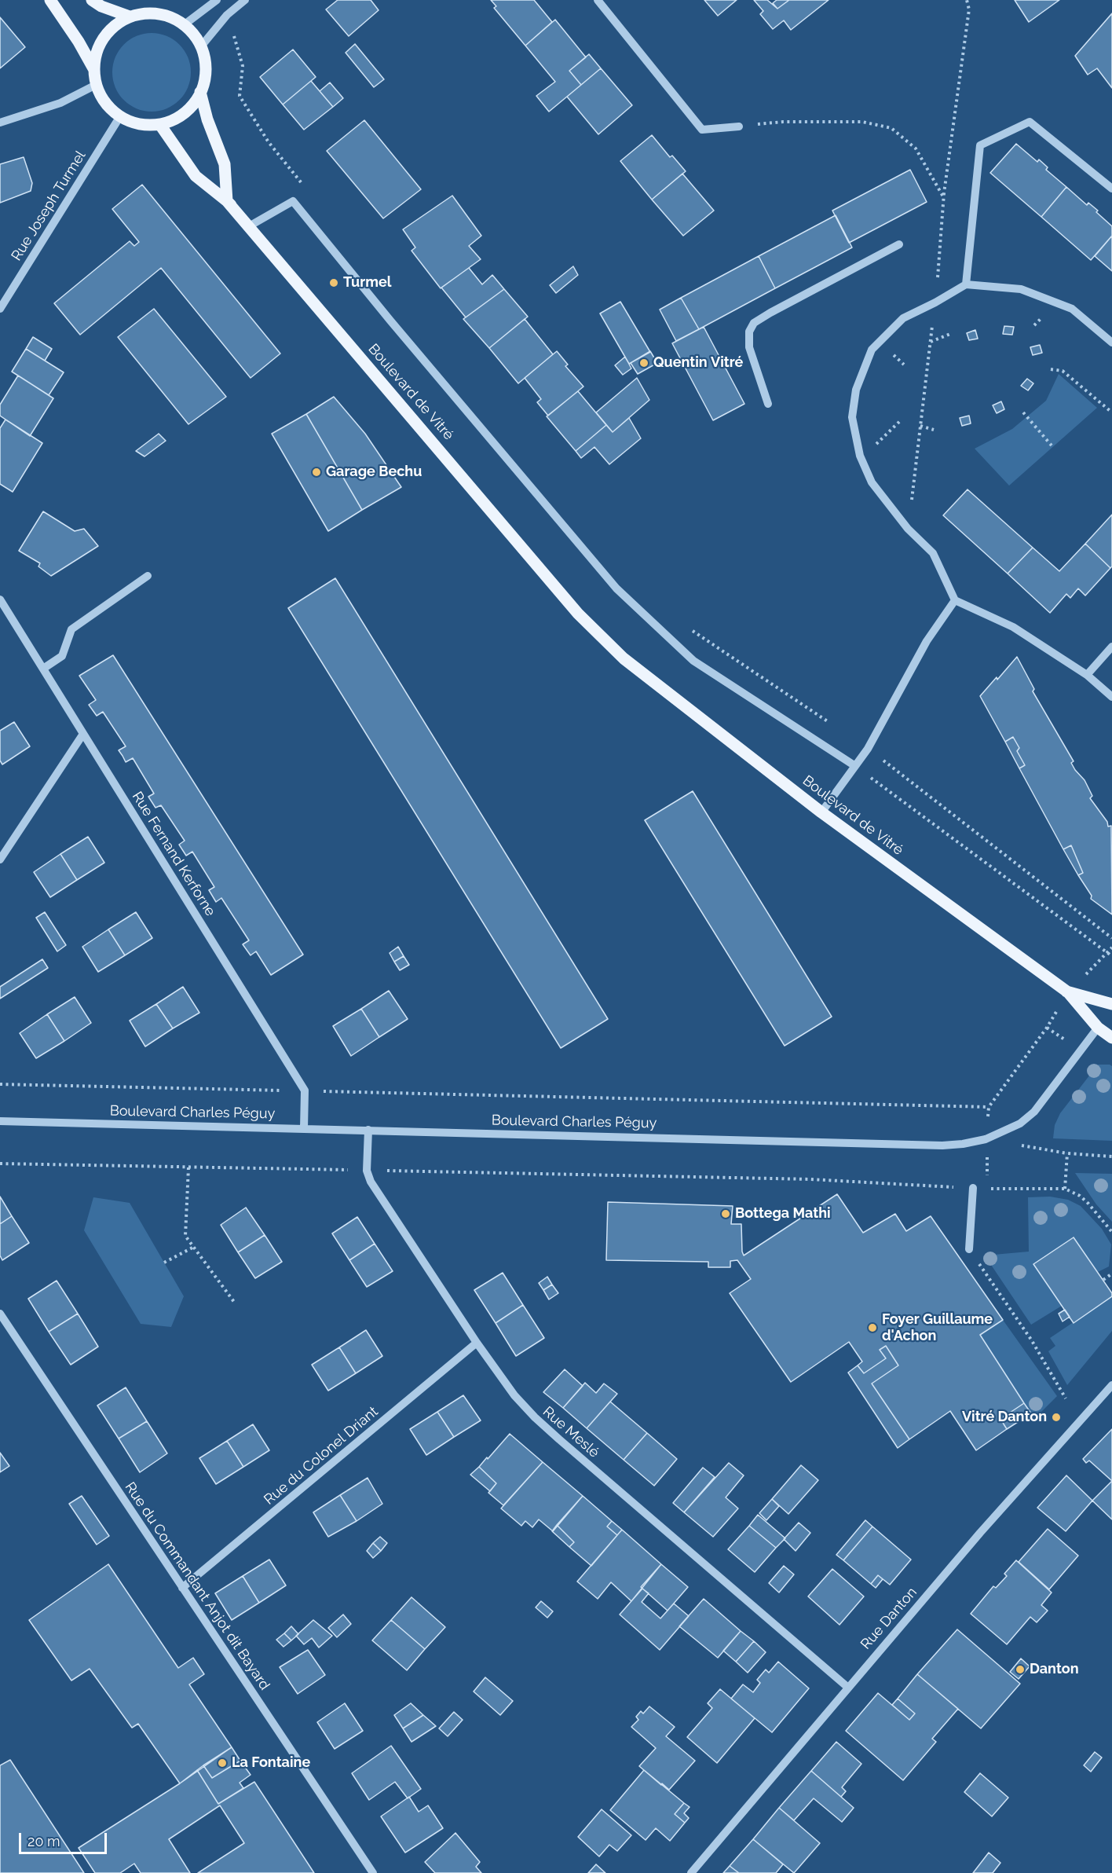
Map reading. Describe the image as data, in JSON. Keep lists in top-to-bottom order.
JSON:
{
  "streets": {
    "main road": ["Boulevard de Vitré"],
    "street": [
      "Rue Joseph Turmel",
      "Rue Fernand Kerforne",
      "Boulevard Charles Péguy",
      "Rue Meslé",
      "Rue du Colonel Driant",
      "Rue du Commandant Anjot dit Bayard",
      "Rue Danton"
    ]
  },
  "crossings": [
    ["Rue Joseph Turmel", "Boulevard de Vitré"],
    ["Boulevard de Vitré", "Boulevard Charles Péguy"],
    ["Boulevard Charles Péguy", "Rue Meslé"],
    ["Rue Meslé", "Rue du Colonel Driant"],
    ["Rue Meslé", "Rue Danton"],
    ["Rue du Colonel Driant", "Rue du Commandant Anjot dit Bayard"]
  ],
  "places": [
    "Turmel",
    "Quentin Vitré",
    "Garage Bechu",
    "Bottega Mathi",
    "Foyer Guillaume d'Achon",
    "Vitré Danton",
    "Danton",
    "La Fontaine"
  ],
  "scale_bar": "20 m"
}
